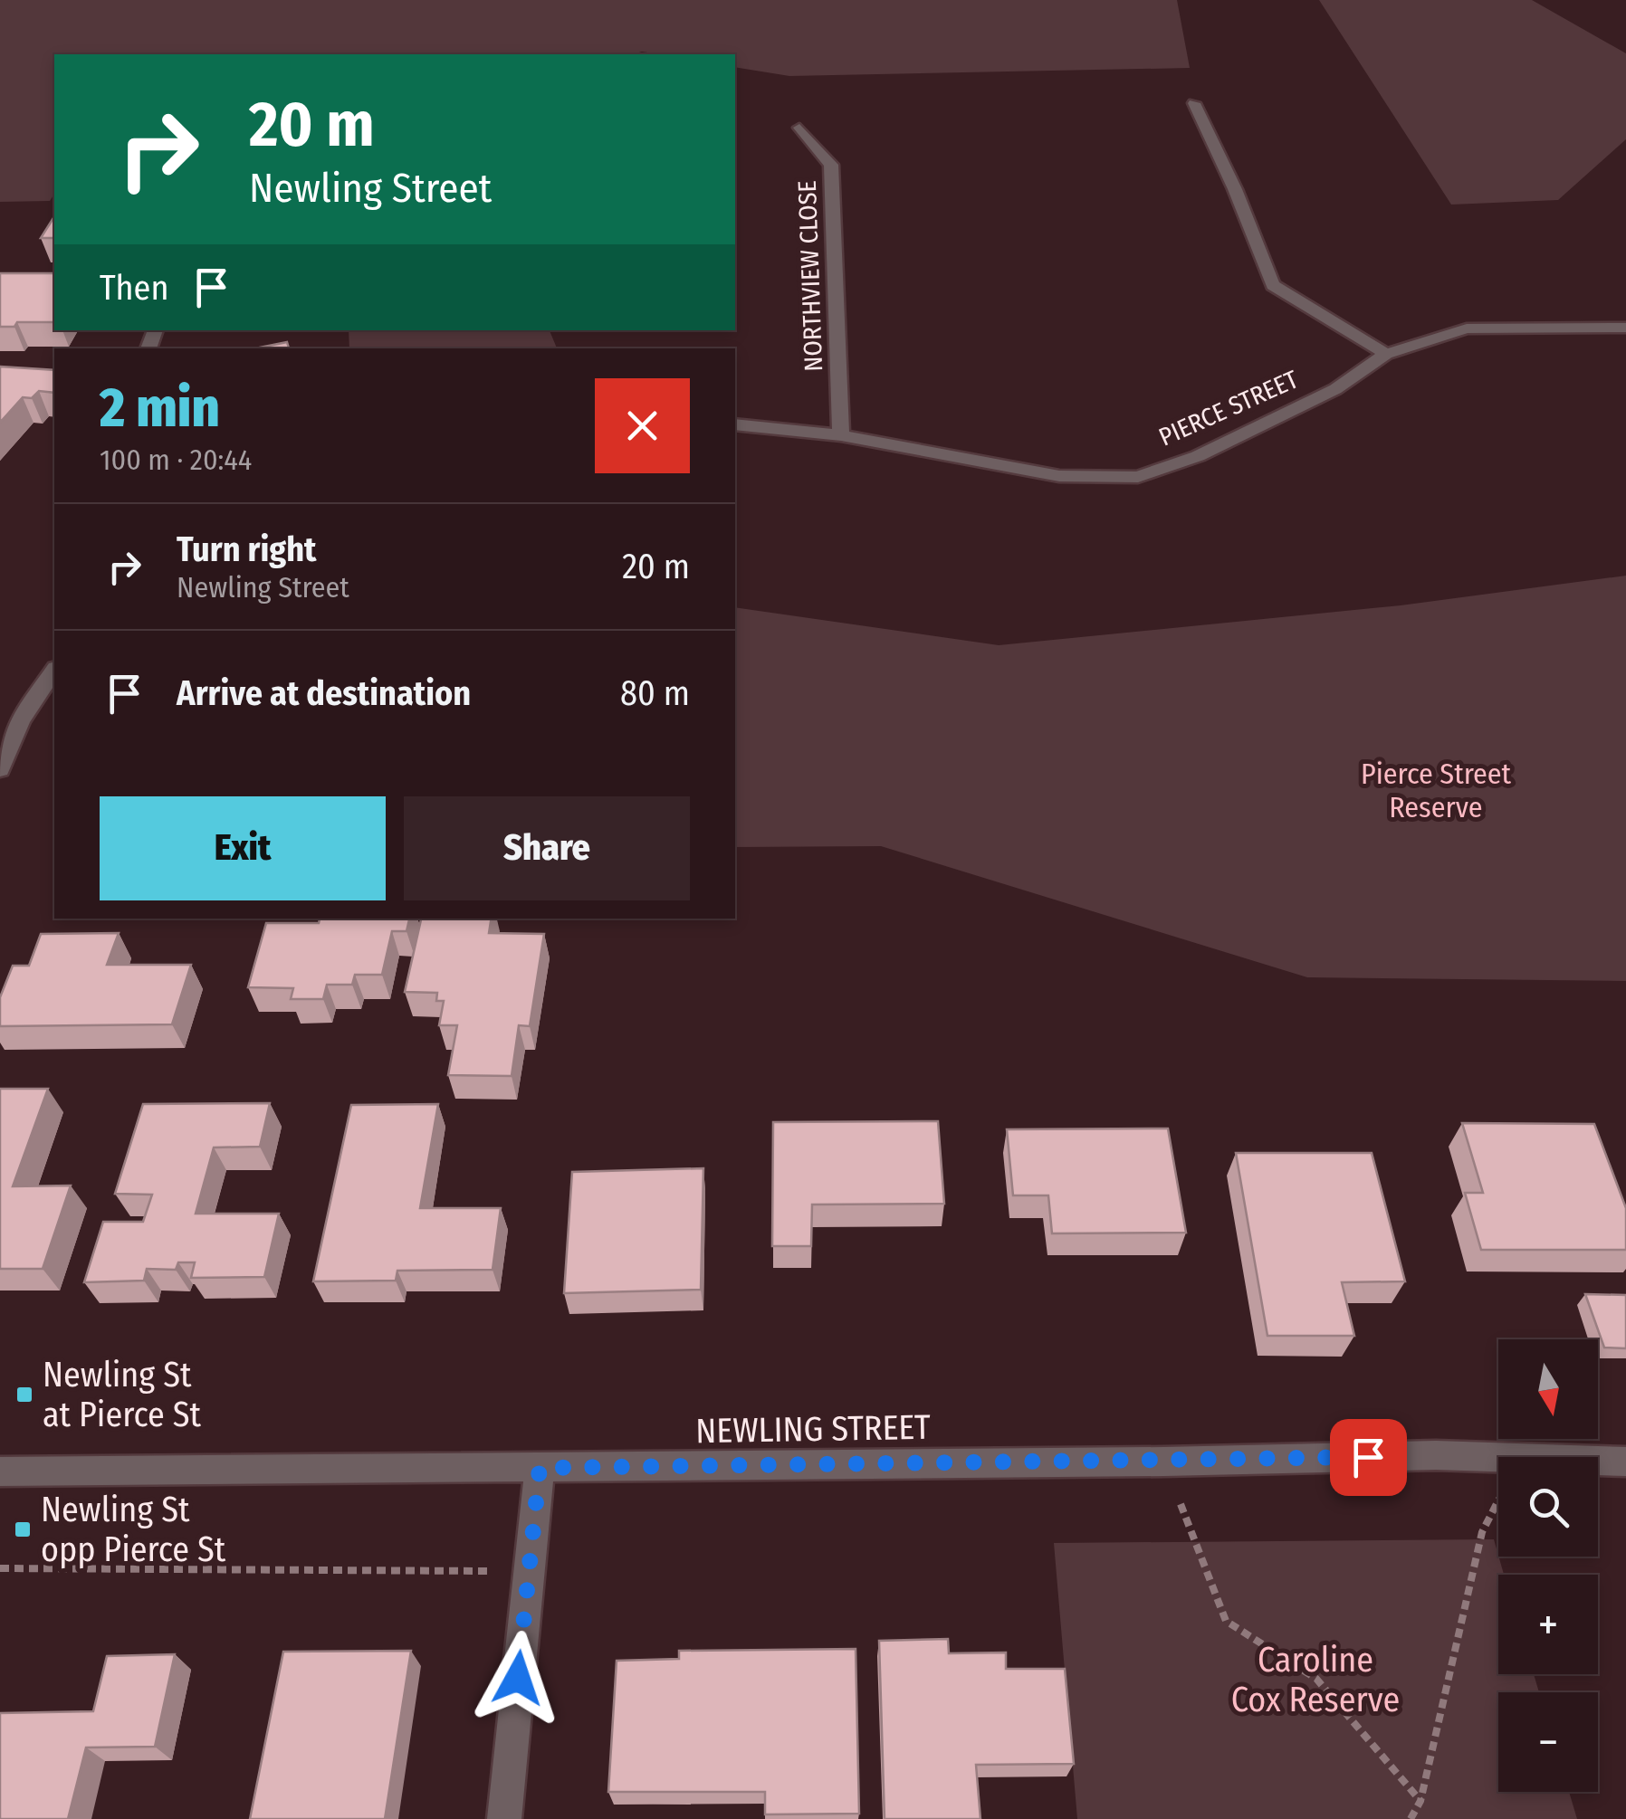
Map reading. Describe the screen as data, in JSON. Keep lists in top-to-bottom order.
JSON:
{
  "streets": {
    "street": ["NORTHVIEW CLOSE", "PIERCE STREET", "NEWLING STREET"]
  },
  "crossings": [
    ["NORTHVIEW CLOSE", "PIERCE STREET"]
  ],
  "parks": ["Pierce Street Reserve", "Caroline Cox Reserve"],
  "places": {
    "transit": ["Newling St at Pierce St", "Newling St opp Pierce St"]
  },
  "north": "bottom",
  "page": {
    "turn": ["20 m", "Newling Street"],
    "then": "Then",
    "heading": ["2 min", "100 m · 20:44"],
    "list": [
      {
        "name": "Turn right",
        "note": "Newling Street",
        "value": "20 m"
      },
      {
        "name": "Arrive at destination",
        "value": "80 m"
      }
    ],
    "buttons": ["Exit", "Share"],
    "map_buttons": ["+", "−"]
  }
}
